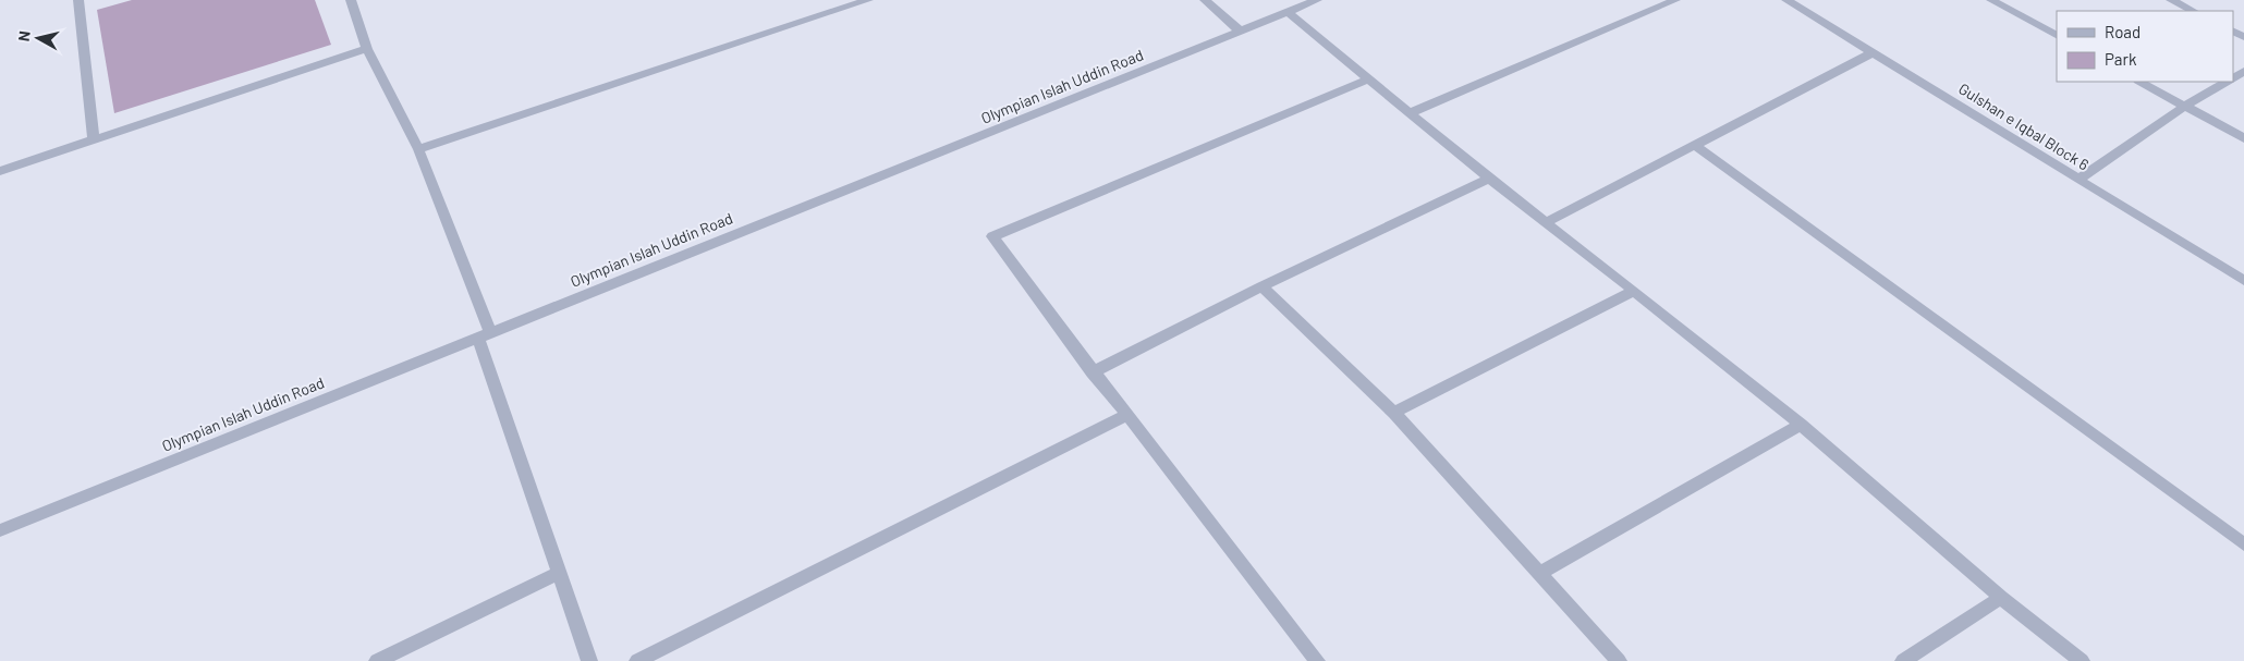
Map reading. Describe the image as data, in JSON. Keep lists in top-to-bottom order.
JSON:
{
  "streets": {
    "street": ["Olympian Islah Uddin Road", "Gulshan e Iqbal Block 6"]
  },
  "legend": ["Road", "Park"],
  "north": "left"
}
